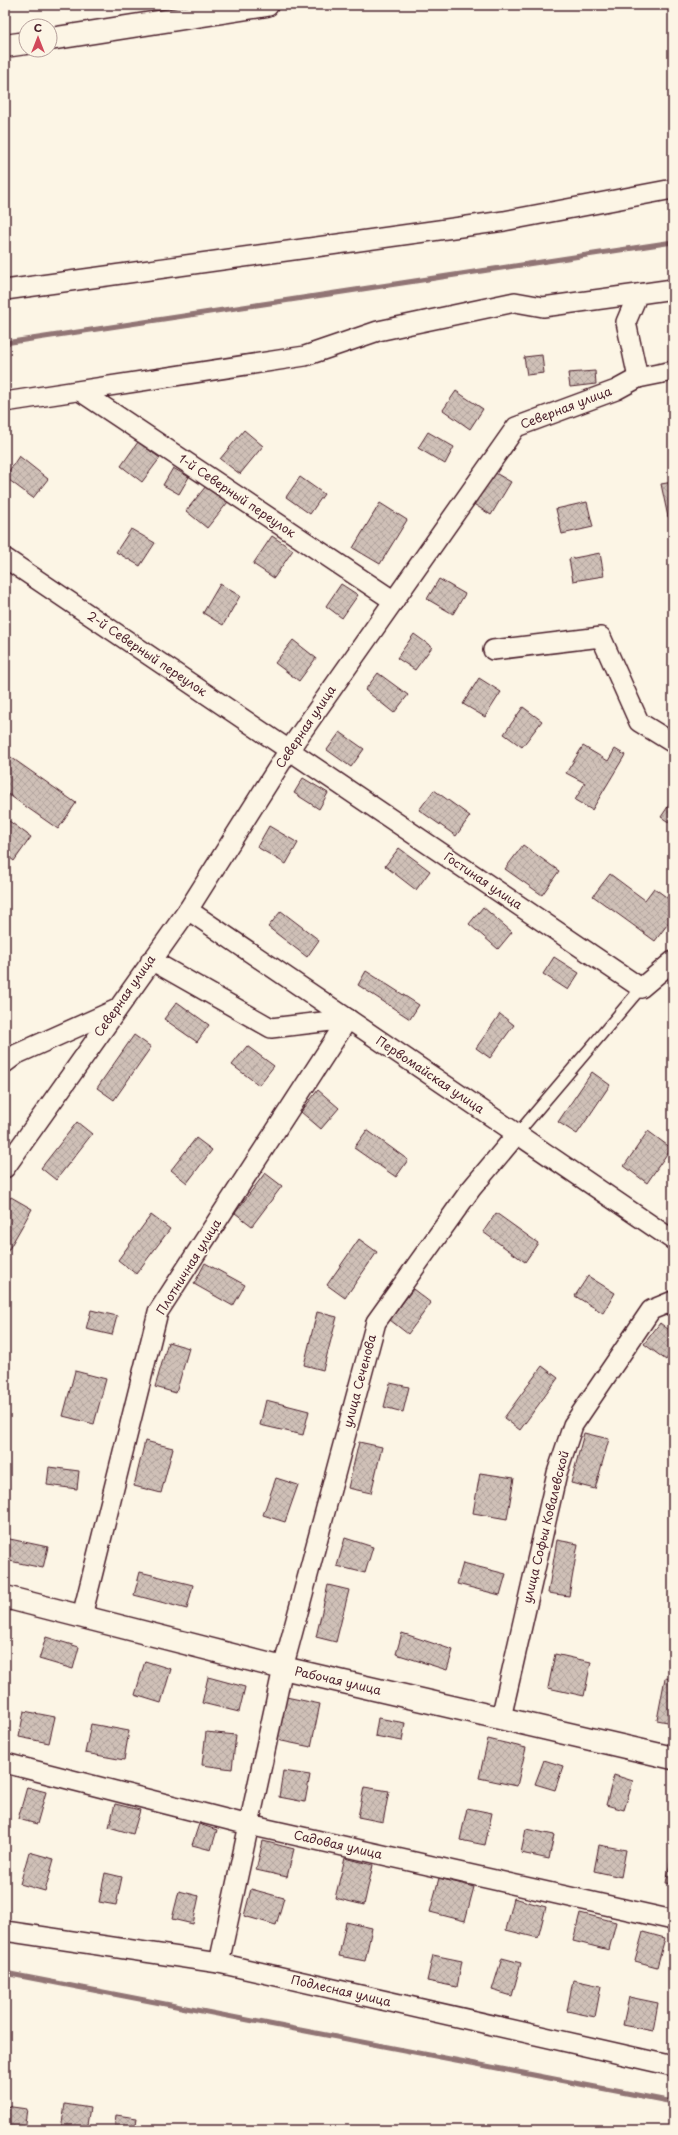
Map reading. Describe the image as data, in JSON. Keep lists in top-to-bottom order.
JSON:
{
  "streets": {
    "street": [
      "Северная улица",
      "1-й Северный переулок",
      "2-й Северный переулок",
      "Гостиная улица",
      "Первомайская улица",
      "Плотничная улица",
      "улица Сеченова",
      "улица Софьи Ковалевской",
      "Рабочая улица",
      "Садовая улица",
      "Подлесная улица"
    ]
  },
  "crossings": [
    ["Северная улица", "1-й Северный переулок"],
    ["Северная улица", "2-й Северный переулок"],
    ["Северная улица", "Гостиная улица"],
    ["Северная улица", "Первомайская улица"],
    ["2-й Северный переулок", "Гостиная улица"],
    ["Первомайская улица", "Плотничная улица"],
    ["Первомайская улица", "улица Сеченова"],
    ["Плотничная улица", "Рабочая улица"],
    ["улица Сеченова", "Рабочая улица"],
    ["улица Сеченова", "Садовая улица"],
    ["улица Сеченова", "Подлесная улица"],
    ["улица Софьи Ковалевской", "Рабочая улица"]
  ],
  "north": "top"
}
